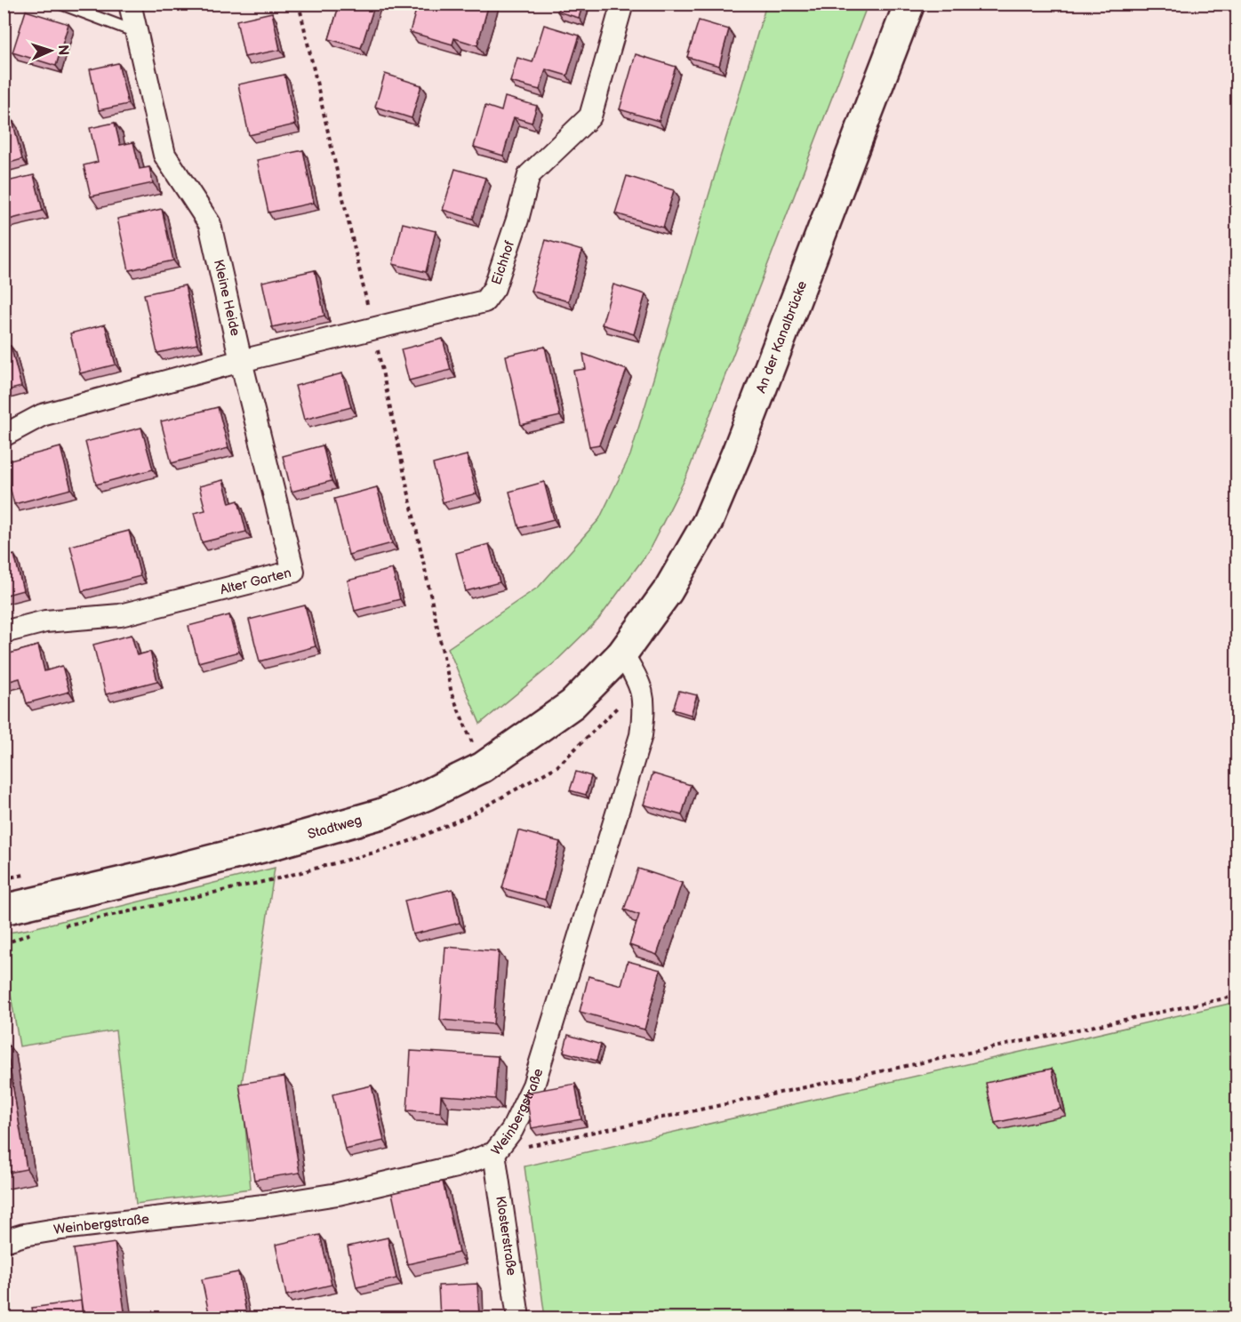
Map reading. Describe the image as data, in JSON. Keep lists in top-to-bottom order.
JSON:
{
  "streets": {
    "street": [
      "Eichhof",
      "Kleine Heide",
      "An der Kanalbrücke",
      "Alter Garten",
      "Stadtweg",
      "Weinbergstraße",
      "Klosterstraße"
    ]
  },
  "crossings": [
    ["Eichhof", "Kleine Heide"],
    ["Eichhof", "Alter Garten"],
    ["Kleine Heide", "Alter Garten"],
    ["An der Kanalbrücke", "Stadtweg"],
    ["An der Kanalbrücke", "Weinbergstraße"],
    ["Stadtweg", "Weinbergstraße"],
    ["Weinbergstraße", "Klosterstraße"]
  ],
  "north": "right"
}
